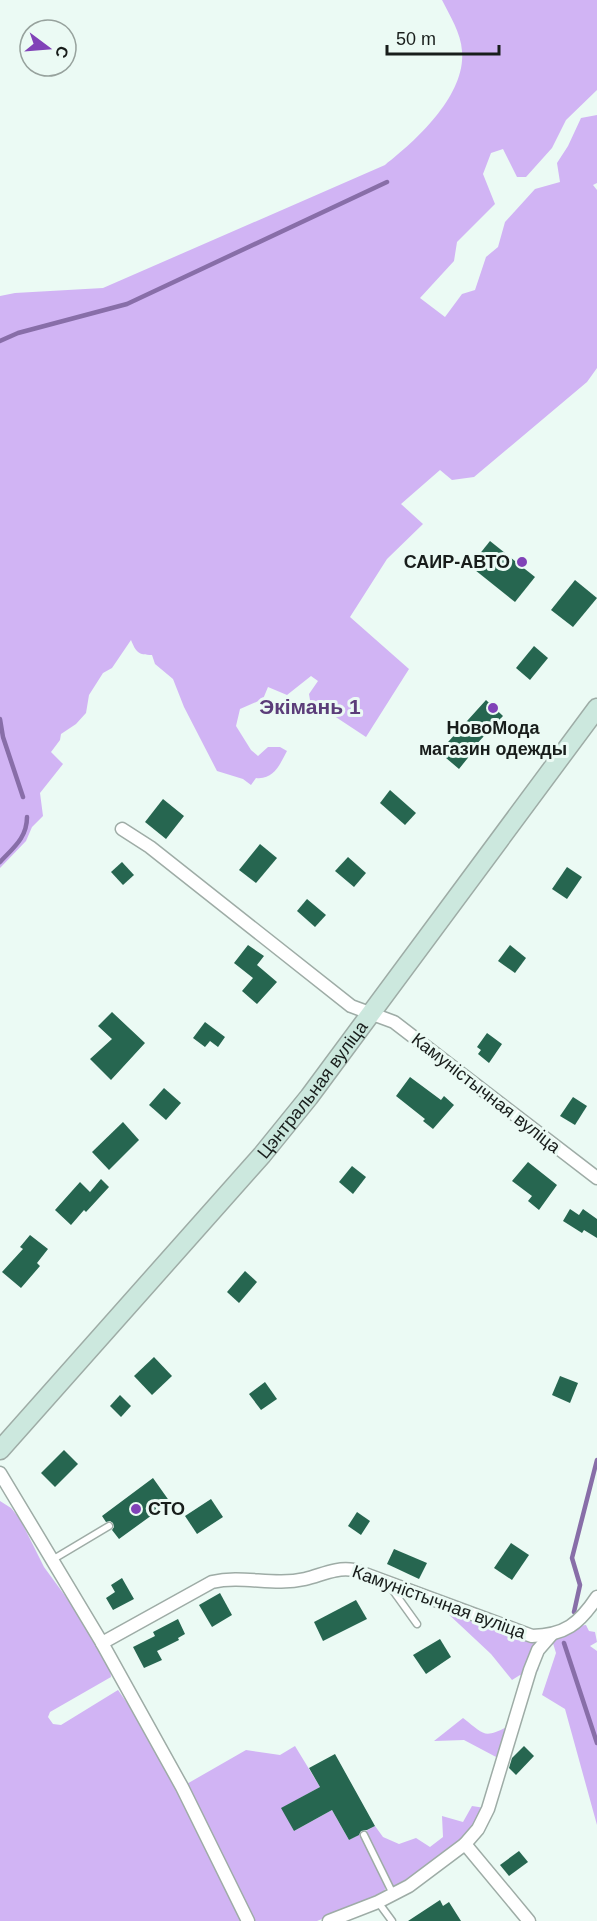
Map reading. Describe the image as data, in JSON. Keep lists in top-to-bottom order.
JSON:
{
  "streets": {
    "main road": ["Цэнтральная вуліца"],
    "street": ["Камуністычная вуліца"]
  },
  "crossings": [
    ["Цэнтральная вуліца", "Камуністычная вуліца"]
  ],
  "districts": ["Экімань 1"],
  "places": ["САИР-АВТО", "НовоМода магазин одежды", "СТО"],
  "scale_bar": "50 m",
  "north": "right"
}
